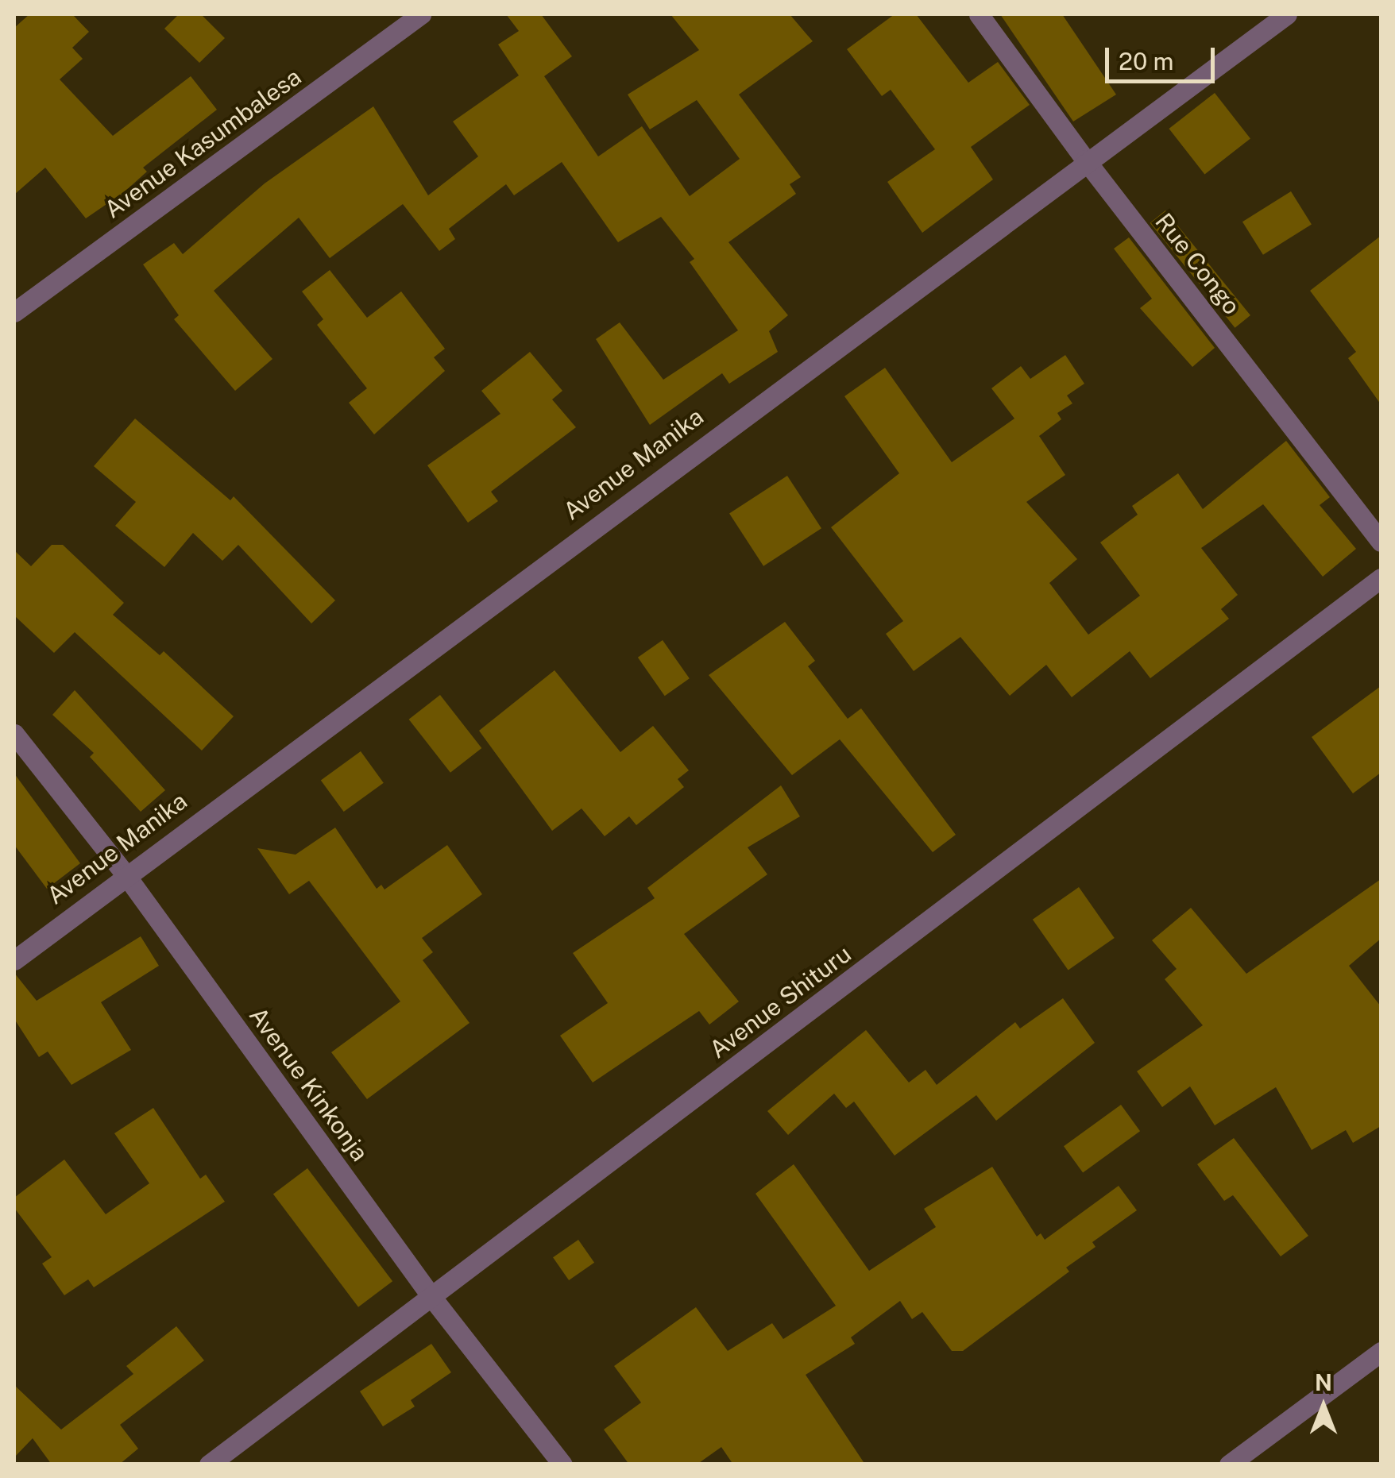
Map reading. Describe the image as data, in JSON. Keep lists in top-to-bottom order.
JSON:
{
  "streets": {
    "street": [
      "Avenue Kasumbalesa",
      "Rue Congo",
      "Avenue Manika",
      "Avenue Shituru",
      "Avenue Kinkonja"
    ]
  },
  "crossings": [
    ["Rue Congo", "Avenue Manika"],
    ["Avenue Manika", "Avenue Kinkonja"],
    ["Avenue Shituru", "Avenue Kinkonja"]
  ],
  "scale_bar": "20 m",
  "north": "top"
}
